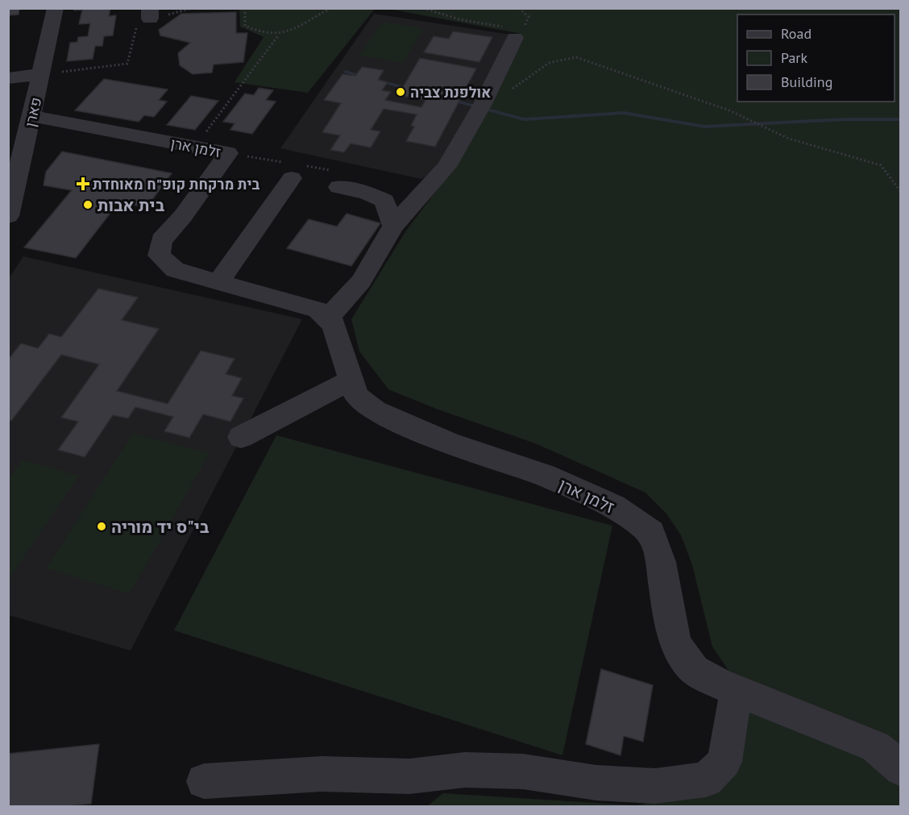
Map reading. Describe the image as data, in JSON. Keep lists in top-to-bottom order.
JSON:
{
  "streets": {
    "street": ["פארן", "זלמן ארן"]
  },
  "crossings": [
    ["פארן", "זלמן ארן"]
  ],
  "places": {
    "other": ["אולפנת צביה", "בית אבות", "בי\"ס יד מוריה"],
    "health": ["בית מרקחת קופ\"ח מאוחדת"]
  },
  "legend": ["Road", "Park", "Building"]
}
